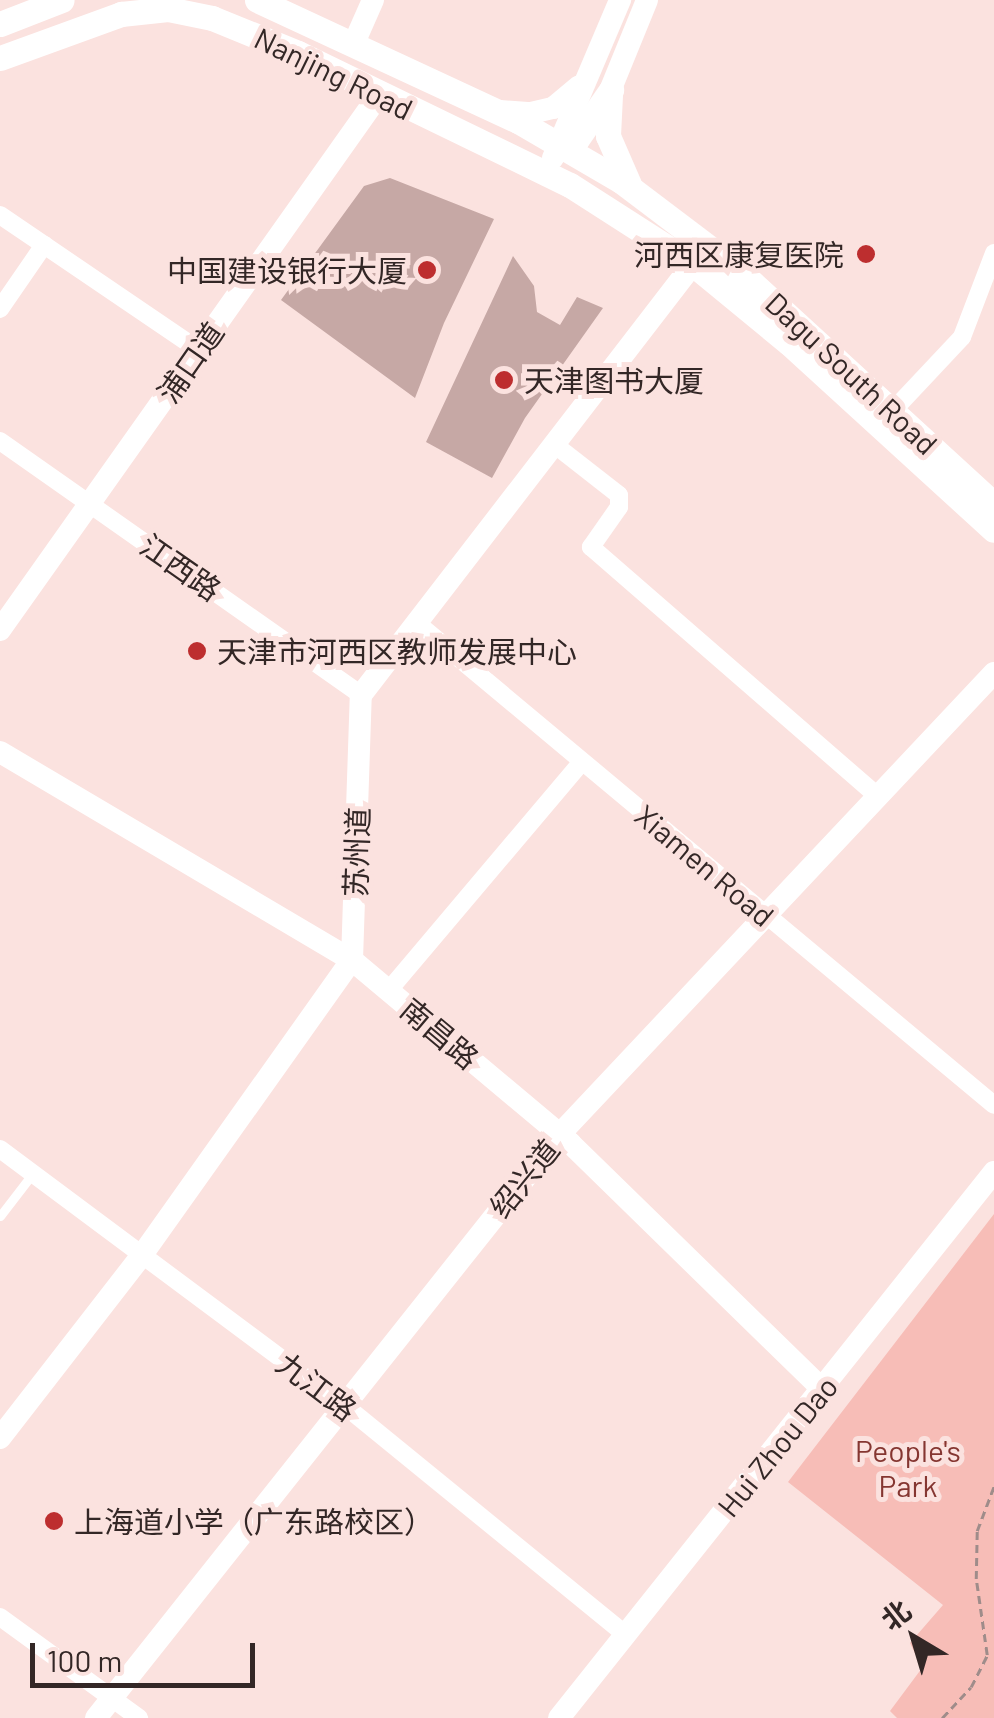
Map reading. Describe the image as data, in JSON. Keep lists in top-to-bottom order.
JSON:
{
  "streets": {
    "main road": ["Nanjing Road", "Dagu South Road"],
    "street": [
      "浦口道",
      "江西路",
      "苏州道",
      "Xiamen Road",
      "南昌路",
      "绍兴道",
      "九江路",
      "Hui Zhou Dao"
    ]
  },
  "crossings": [
    ["Nanjing Road", "浦口道"],
    ["Nanjing Road", "Dagu South Road"],
    ["浦口道", "江西路"],
    ["江西路", "苏州道"],
    ["苏州道", "南昌路"],
    ["Xiamen Road", "绍兴道"],
    ["南昌路", "绍兴道"],
    ["南昌路", "Hui Zhou Dao"],
    ["绍兴道", "九江路"],
    ["九江路", "Hui Zhou Dao"]
  ],
  "parks": ["People's Park"],
  "places": [
    "河西区康复医院",
    "中国建设银行大厦",
    "天津图书大厦",
    "天津市河西区教师发展中心",
    "上海道小学（广东路校区）"
  ],
  "scale_bar": "100 m",
  "north": "top left"
}
